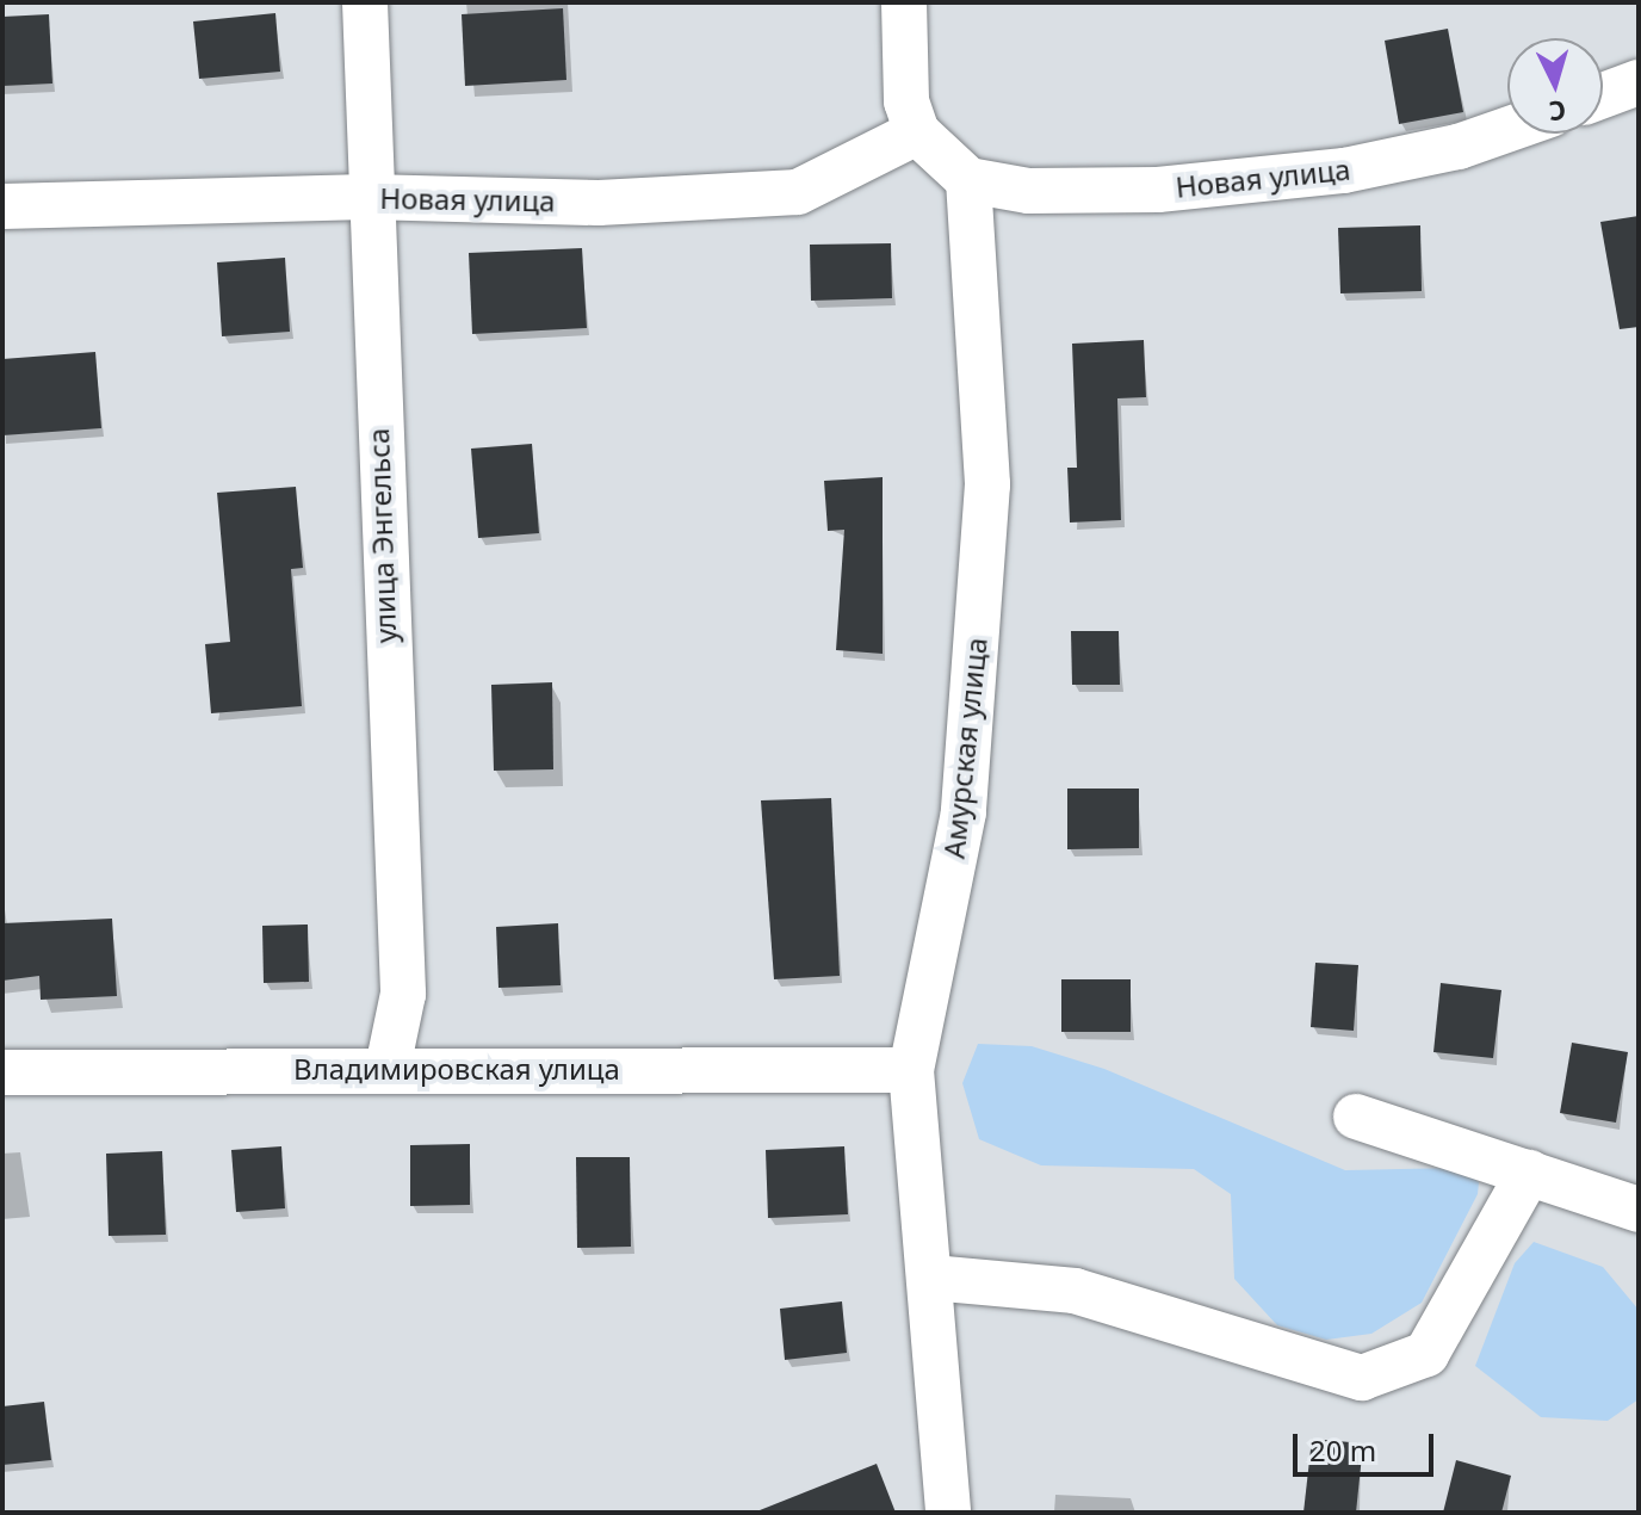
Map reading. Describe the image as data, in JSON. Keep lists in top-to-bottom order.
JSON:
{
  "streets": {
    "street": [
      "Новая улица",
      "улица Энгельса",
      "Амурская улица",
      "Владимировская улица"
    ]
  },
  "crossings": [
    ["Новая улица", "улица Энгельса"],
    ["Новая улица", "Амурская улица"],
    ["улица Энгельса", "Владимировская улица"],
    ["Амурская улица", "Владимировская улица"]
  ],
  "scale_bar": "20 m",
  "north": "bottom"
}
